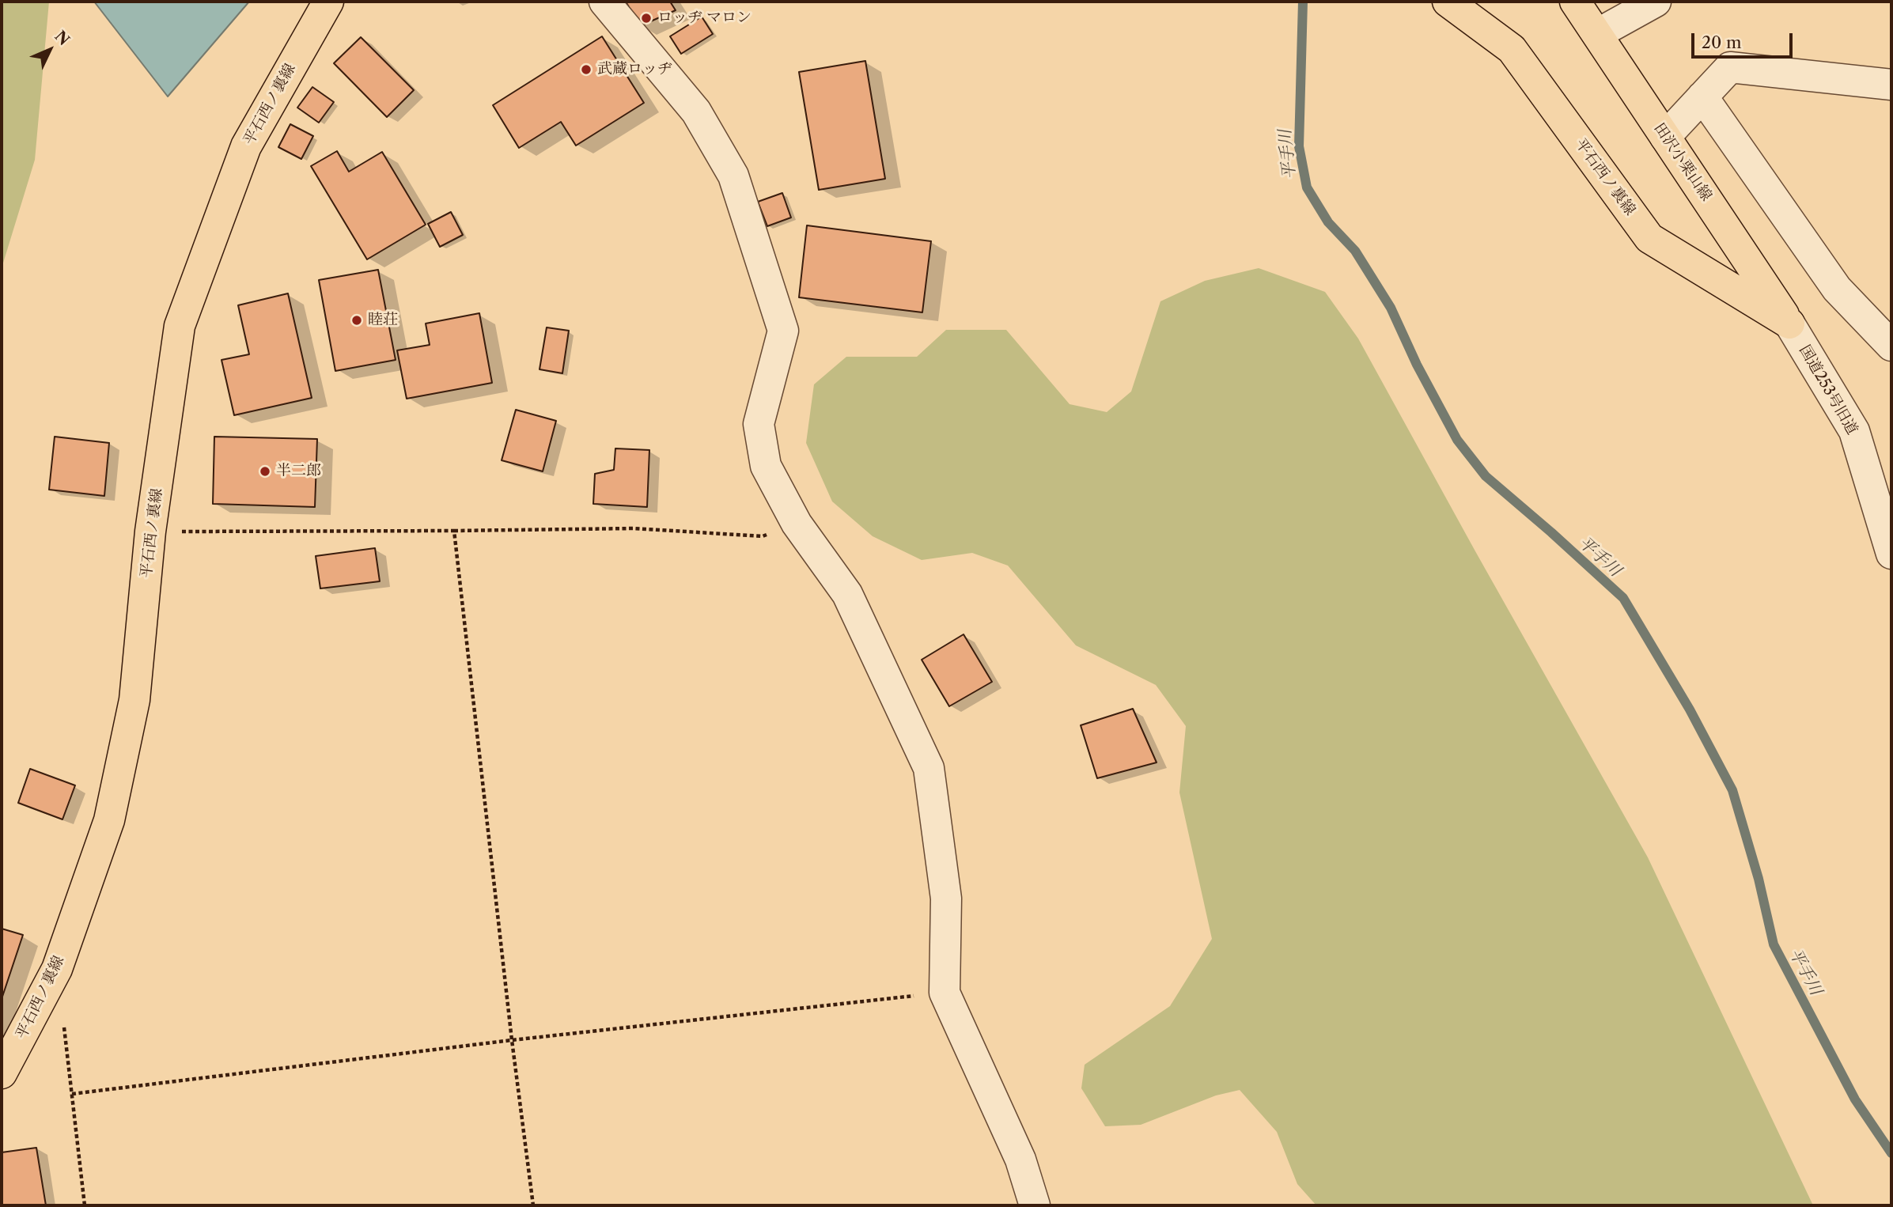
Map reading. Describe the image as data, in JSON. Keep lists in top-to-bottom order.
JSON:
{
  "streets": {
    "main road": ["平石西ノ裏線", "田沢小栗山線"],
    "street": ["国道253号旧道"]
  },
  "crossings": [
    ["平石西ノ裏線", "田沢小栗山線"],
    ["平石西ノ裏線", "国道253号旧道"],
    ["田沢小栗山線", "国道253号旧道"]
  ],
  "water": ["平手川"],
  "places": [
    "ロッヂ マロン",
    "武蔵ロッヂ",
    "睦荘",
    "半二郎"
  ],
  "scale_bar": "20 m",
  "north": "top right"
}
